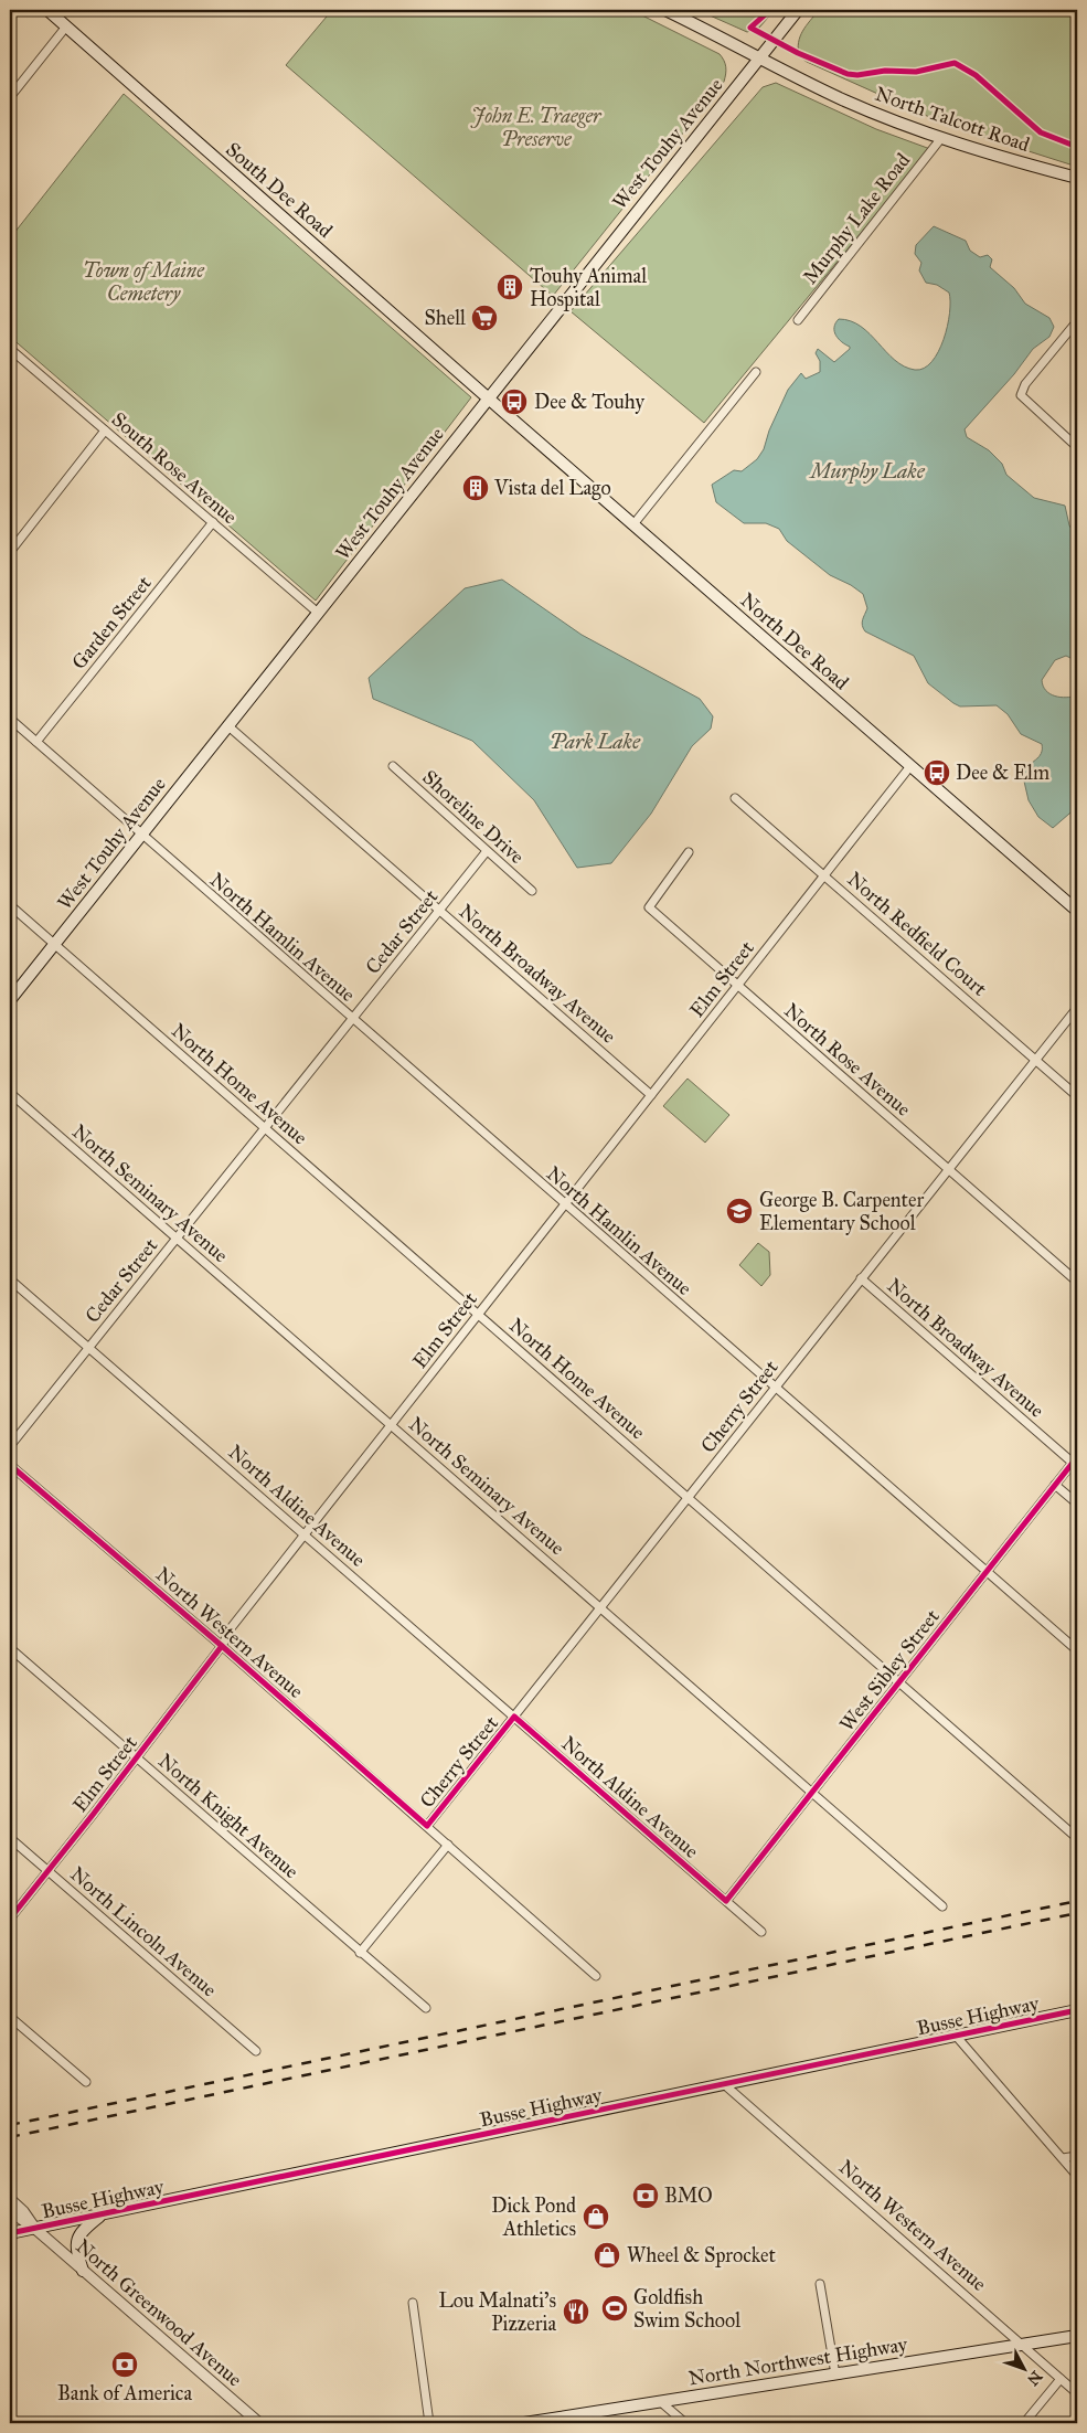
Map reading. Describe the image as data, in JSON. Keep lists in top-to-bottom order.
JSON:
{
  "streets": {
    "main road": [
      "North Talcott Road",
      "West Touhy Avenue",
      "South Dee Road",
      "North Dee Road",
      "Busse Highway",
      "North Northwest Highway"
    ],
    "street": [
      "Murphy Lake Road",
      "South Rose Avenue",
      "Garden Street",
      "Shoreline Drive",
      "Cedar Street",
      "North Redfield Court",
      "North Hamlin Avenue",
      "North Broadway Avenue",
      "Elm Street",
      "North Rose Avenue",
      "North Home Avenue",
      "North Seminary Avenue",
      "Cherry Street",
      "North Aldine Avenue",
      "North Western Avenue",
      "West Sibley Street",
      "North Knight Avenue",
      "North Lincoln Avenue",
      "North Greenwood Avenue"
    ]
  },
  "crossings": [
    ["North Talcott Road", "West Touhy Avenue"],
    ["North Talcott Road", "Murphy Lake Road"],
    ["West Touhy Avenue", "South Dee Road"],
    ["West Touhy Avenue", "South Rose Avenue"],
    ["West Touhy Avenue", "North Dee Road"],
    ["West Touhy Avenue", "North Hamlin Avenue"],
    ["West Touhy Avenue", "North Broadway Avenue"],
    ["West Touhy Avenue", "North Home Avenue"],
    ["South Dee Road", "North Dee Road"],
    ["South Rose Avenue", "Garden Street"],
    ["Garden Street", "North Hamlin Avenue"],
    ["North Dee Road", "Elm Street"],
    ["Shoreline Drive", "Cedar Street"],
    ["Cedar Street", "North Hamlin Avenue"],
    ["Cedar Street", "North Broadway Avenue"],
    ["Cedar Street", "North Home Avenue"],
    ["Cedar Street", "North Seminary Avenue"],
    ["Cedar Street", "North Aldine Avenue"],
    ["North Redfield Court", "Elm Street"],
    ["North Redfield Court", "Cherry Street"],
    ["North Hamlin Avenue", "Elm Street"],
    ["North Hamlin Avenue", "Cherry Street"],
    ["North Hamlin Avenue", "West Sibley Street"],
    ["North Broadway Avenue", "Elm Street"],
    ["North Broadway Avenue", "Cherry Street"],
    ["North Broadway Avenue", "West Sibley Street"],
    ["Elm Street", "North Rose Avenue"],
    ["Elm Street", "North Home Avenue"],
    ["Elm Street", "North Seminary Avenue"],
    ["Elm Street", "North Aldine Avenue"],
    ["Elm Street", "North Western Avenue"],
    ["Elm Street", "North Knight Avenue"],
    ["Elm Street", "North Lincoln Avenue"],
    ["North Rose Avenue", "Cherry Street"],
    ["North Home Avenue", "Cherry Street"],
    ["North Home Avenue", "West Sibley Street"],
    ["North Seminary Avenue", "Cherry Street"],
    ["North Seminary Avenue", "West Sibley Street"],
    ["Cherry Street", "North Aldine Avenue"],
    ["Cherry Street", "North Western Avenue"],
    ["North Aldine Avenue", "West Sibley Street"],
    ["North Western Avenue", "Busse Highway"],
    ["North Western Avenue", "North Northwest Highway"],
    ["Busse Highway", "North Greenwood Avenue"]
  ],
  "water": ["Murphy Lake", "Park Lake"],
  "parks": ["John E. Traeger Preserve", "Town of Maine Cemetery"],
  "places": {
    "building": ["Touhy Animal Hospital", "Vista del Lago"],
    "supermarket": ["Shell"],
    "bus stop": ["Dee & Touhy", "Dee & Elm"],
    "school or university": ["George B. Carpenter Elementary School"],
    "bank": ["BMO", "Bank of America"],
    "shop": ["Dick Pond Athletics", "Wheel & Sprocket"],
    "sports": ["Goldfish Swim School"],
    "restaurant": ["Lou Malnati's Pizzeria"]
  },
  "north": "bottom right"
}
